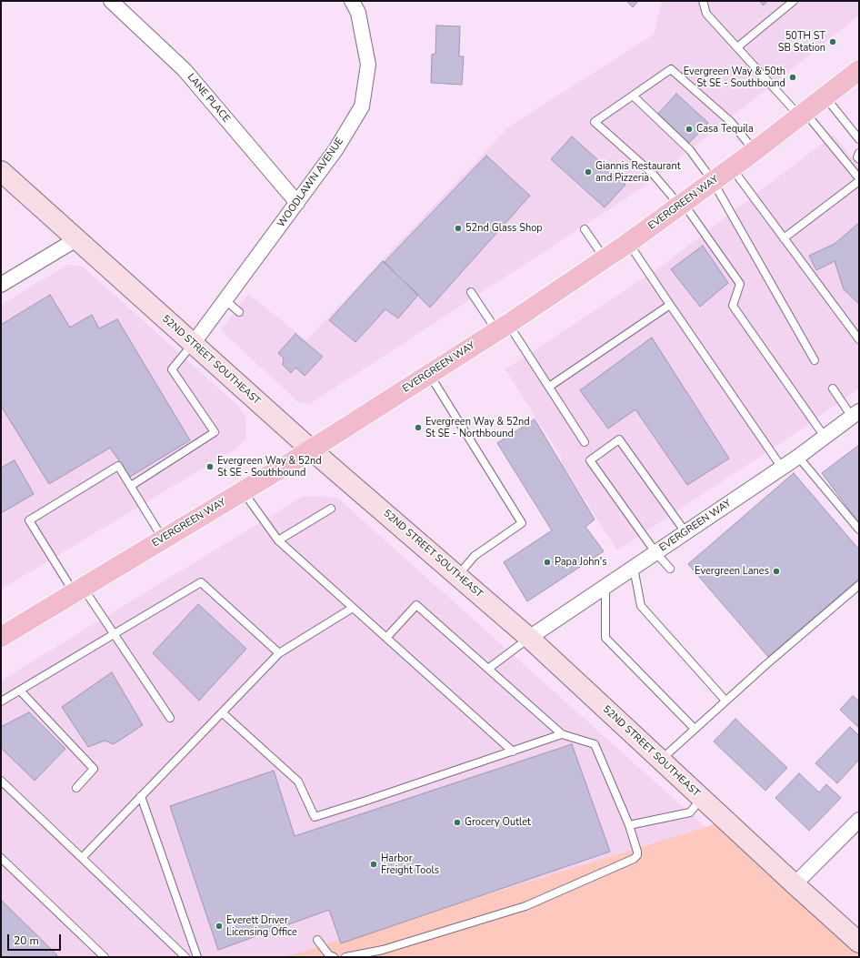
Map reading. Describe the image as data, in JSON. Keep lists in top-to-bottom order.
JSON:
{
  "streets": {
    "main road": ["EVERGREEN WAY"],
    "street": ["LANE PLACE", "WOODLAWN AVENUE", "52ND STREET SOUTHEAST"]
  },
  "crossings": [
    ["LANE PLACE", "WOODLAWN AVENUE"],
    ["WOODLAWN AVENUE", "52ND STREET SOUTHEAST"],
    ["EVERGREEN WAY", "52ND STREET SOUTHEAST"]
  ],
  "places": [
    "50TH ST SB Station",
    "Evergreen Way & 50th St SE - Southbound",
    "Casa Tequila",
    "Giannis Restaurant and Pizzeria",
    "52nd Glass Shop",
    "Evergreen Way & 52nd St SE - Northbound",
    "Evergreen Way & 52nd St SE - Southbound",
    "Papa John's",
    "Evergreen Lanes",
    "Grocery Outlet",
    "Harbor Freight Tools",
    "Everett Driver Licensing Office"
  ],
  "scale_bar": "20 m"
}
